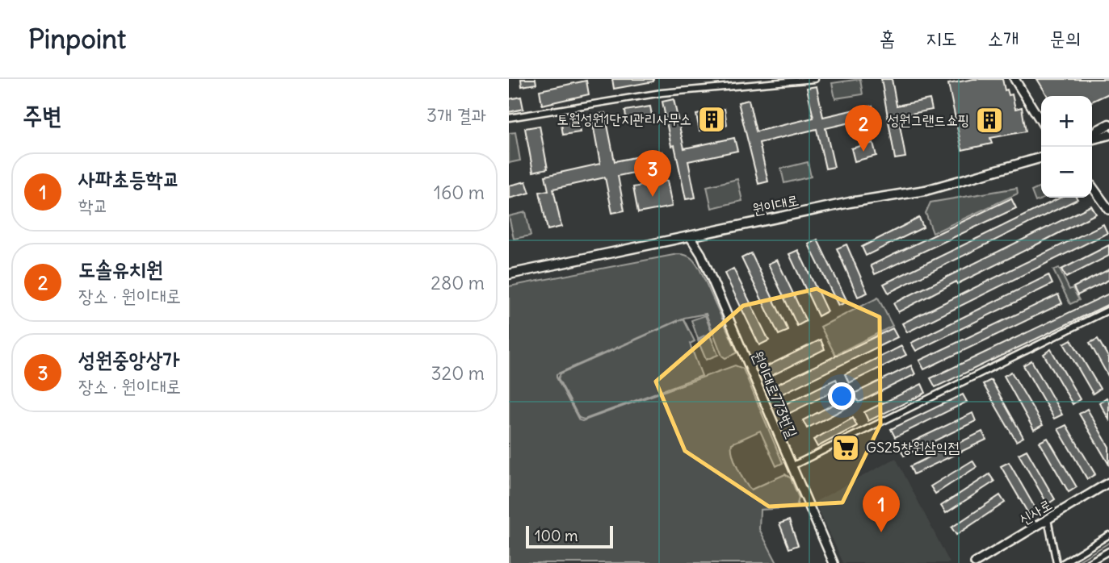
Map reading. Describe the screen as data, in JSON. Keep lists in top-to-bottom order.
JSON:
{
  "streets": {
    "main road": ["원이대로"],
    "street": ["원이대로773번길", "신사로"]
  },
  "crossings": [
    ["원이대로", "원이대로773번길"]
  ],
  "places": {
    "building": ["토월성원1단지관리사무소", "성원그랜드쇼핑"],
    "supermarket": ["GS25창원삼익점"]
  },
  "scale_bar": "100 m",
  "page": {
    "header": "Pinpoint",
    "nav": [
      "홈",
      "지도",
      "소개",
      "문의"
    ],
    "heading": ["주변", "3개 결과"],
    "map_buttons": ["+", "−"],
    "pins": ["2", "3", "1"],
    "list": [
      {
        "mark": "1",
        "name": "사파초등학교",
        "note": "학교",
        "value": "160 m"
      },
      {
        "mark": "2",
        "name": "도솔유치원",
        "note": "장소 · 원이대로",
        "value": "280 m"
      },
      {
        "mark": "3",
        "name": "성원중앙상가",
        "note": "장소 · 원이대로",
        "value": "320 m"
      }
    ],
    "scale": "100 m"
  }
}
